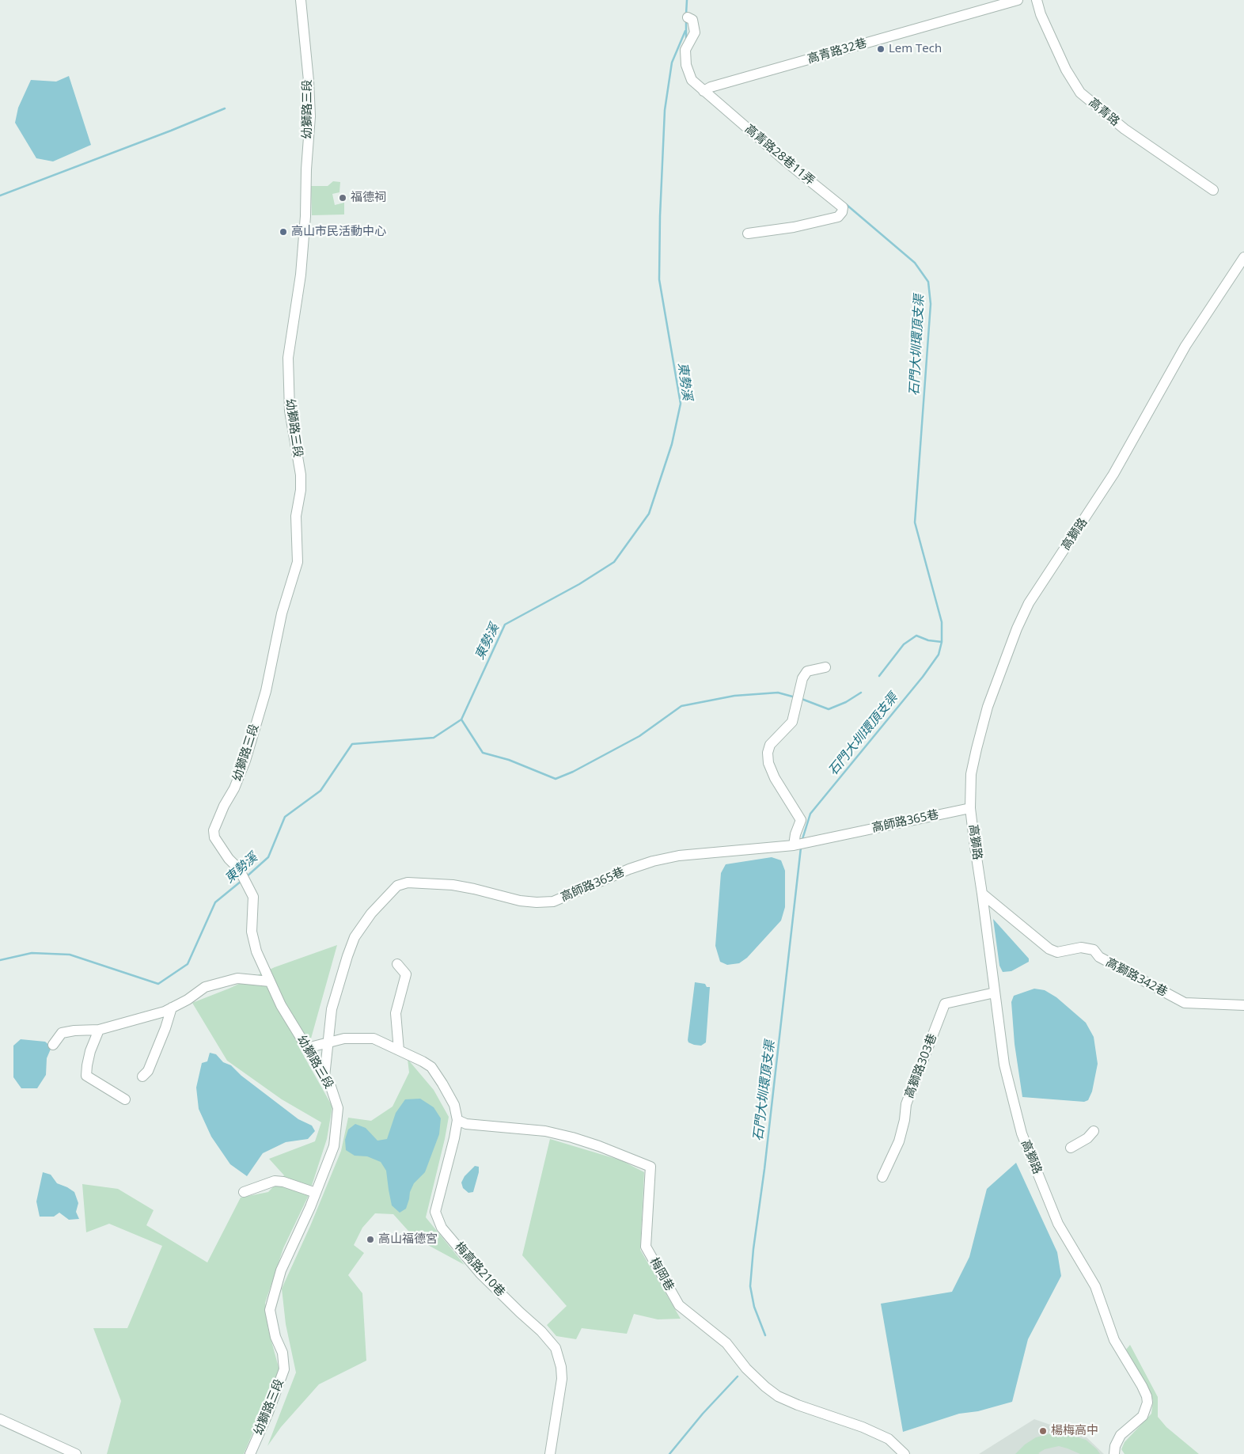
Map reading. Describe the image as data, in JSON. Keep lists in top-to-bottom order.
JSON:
{
  "streets": {
    "street": [
      "高青路32巷",
      "幼獅路三段",
      "高青路",
      "高青路28巷11弄",
      "高獅路",
      "高師路365巷",
      "高獅路342巷",
      "高獅路303巷",
      "梅高路210巷",
      "梅岡巷"
    ]
  },
  "crossings": [
    ["高青路32巷", "高青路28巷11弄"],
    ["幼獅路三段", "高師路365巷"],
    ["幼獅路三段", "梅高路210巷"],
    ["高獅路", "高師路365巷"],
    ["高獅路", "高獅路342巷"],
    ["高獅路", "高獅路303巷"],
    ["高師路365巷", "梅高路210巷"],
    ["梅高路210巷", "梅岡巷"]
  ],
  "water": ["石門大圳環頂支渠", "東勢溪"],
  "places": [
    "Lem Tech",
    "福德祠",
    "高山市民活動中心",
    "高山福德宮",
    "楊梅高中"
  ]
}
